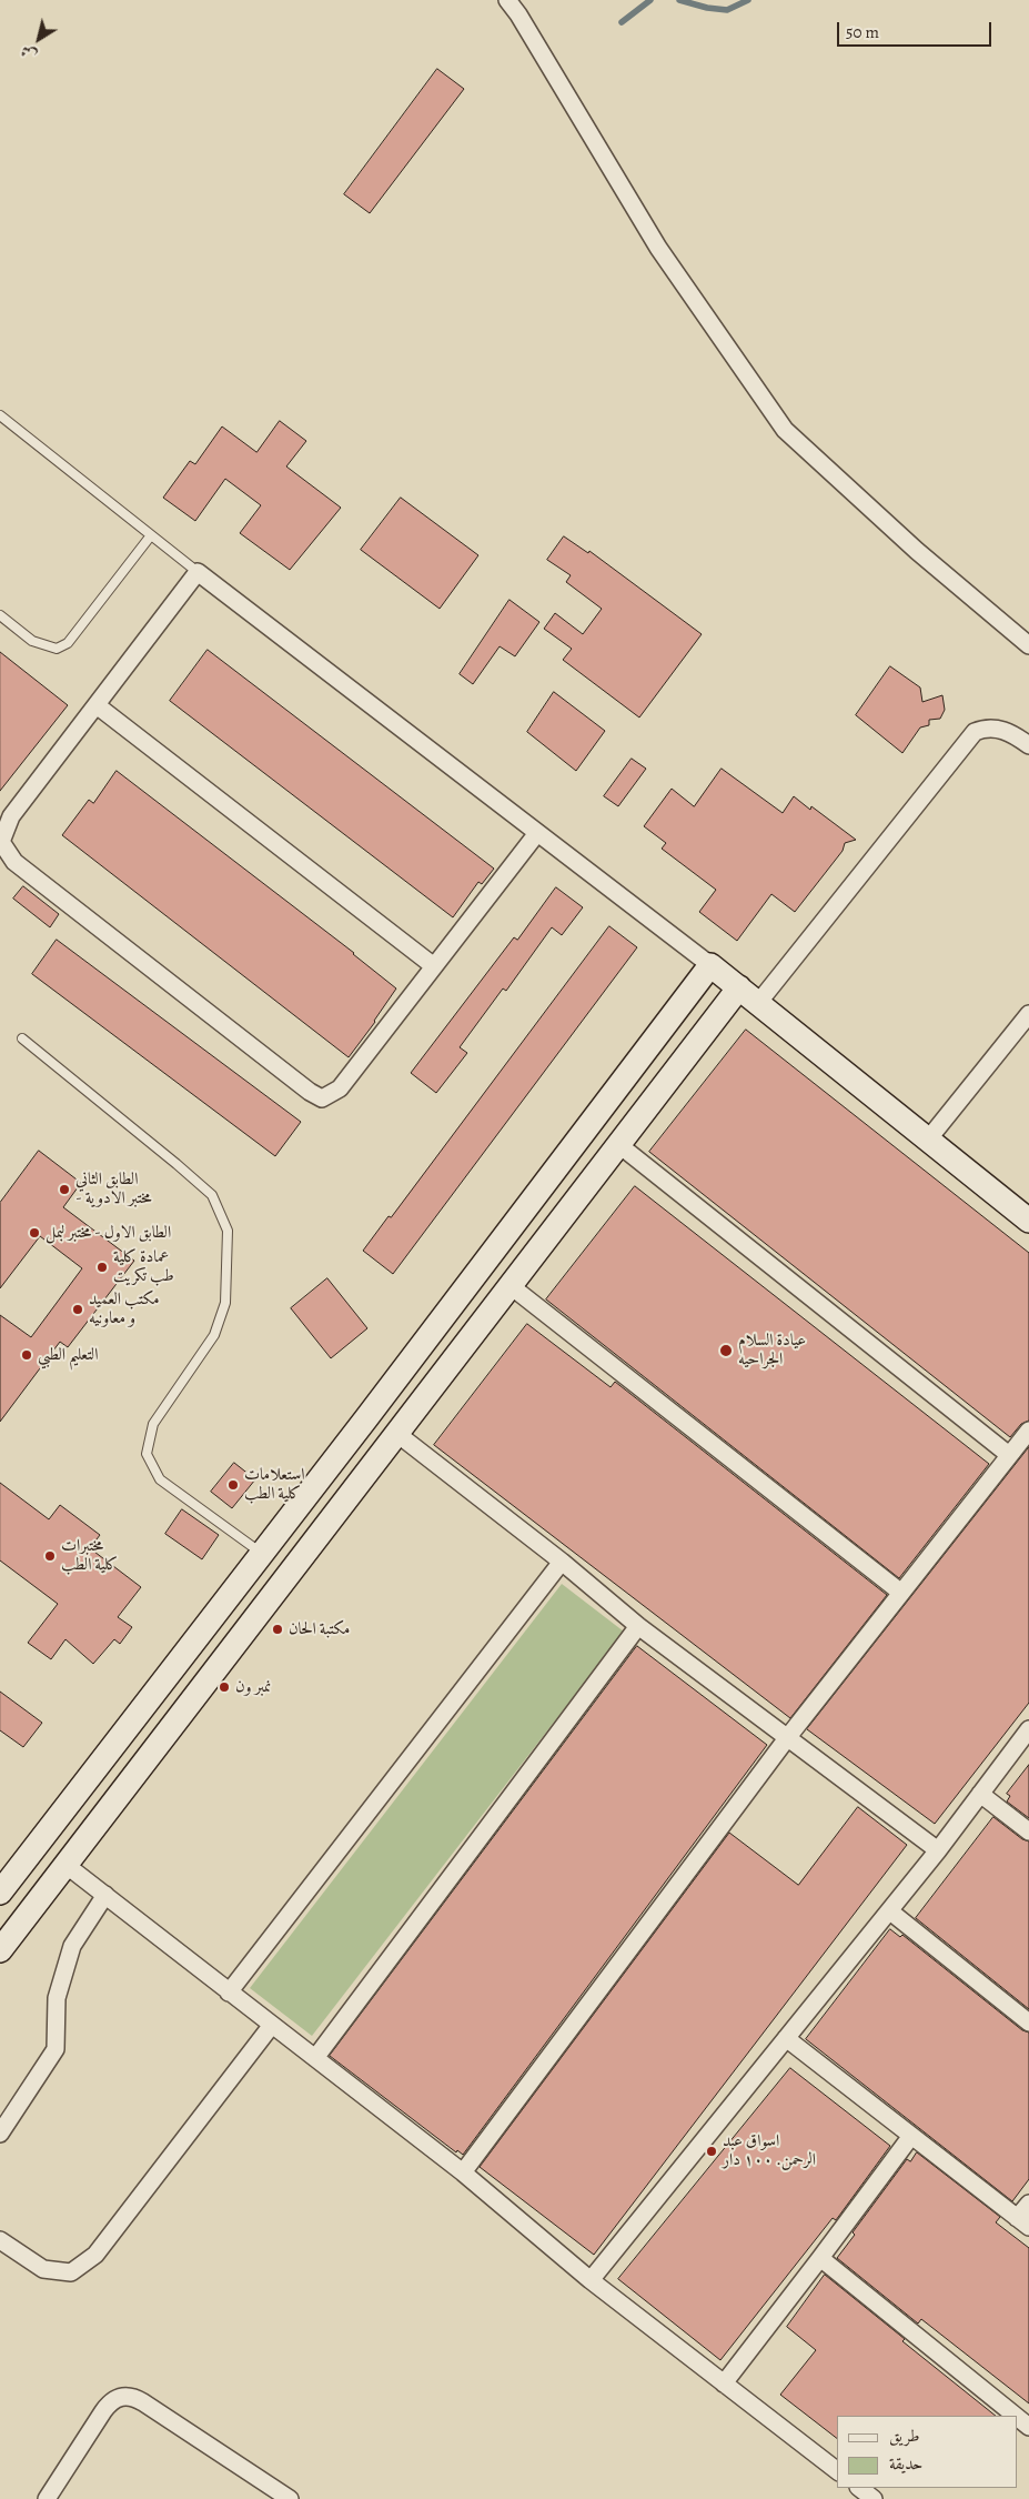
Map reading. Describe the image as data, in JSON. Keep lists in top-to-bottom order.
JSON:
{
  "places": [
    "الطابق الثاني - مختبر الادوية",
    "الطابق الاول - مختبر لبمل",
    "عمادة كلية طب تكريت",
    "مكتب العميد و معاونيه",
    "عيادة السلام الجراحيه",
    "التعليم الطبي",
    "استعلامات كلية الطب",
    "مختبرات كلية الطب",
    "مكتبة الحان",
    "نمبر ون",
    "اسواق عبد الرحمن. ١٠٠ دار"
  ],
  "legend": ["طريق", "حديقة"],
  "scale_bar": "50 m",
  "north": "bottom left"
}
